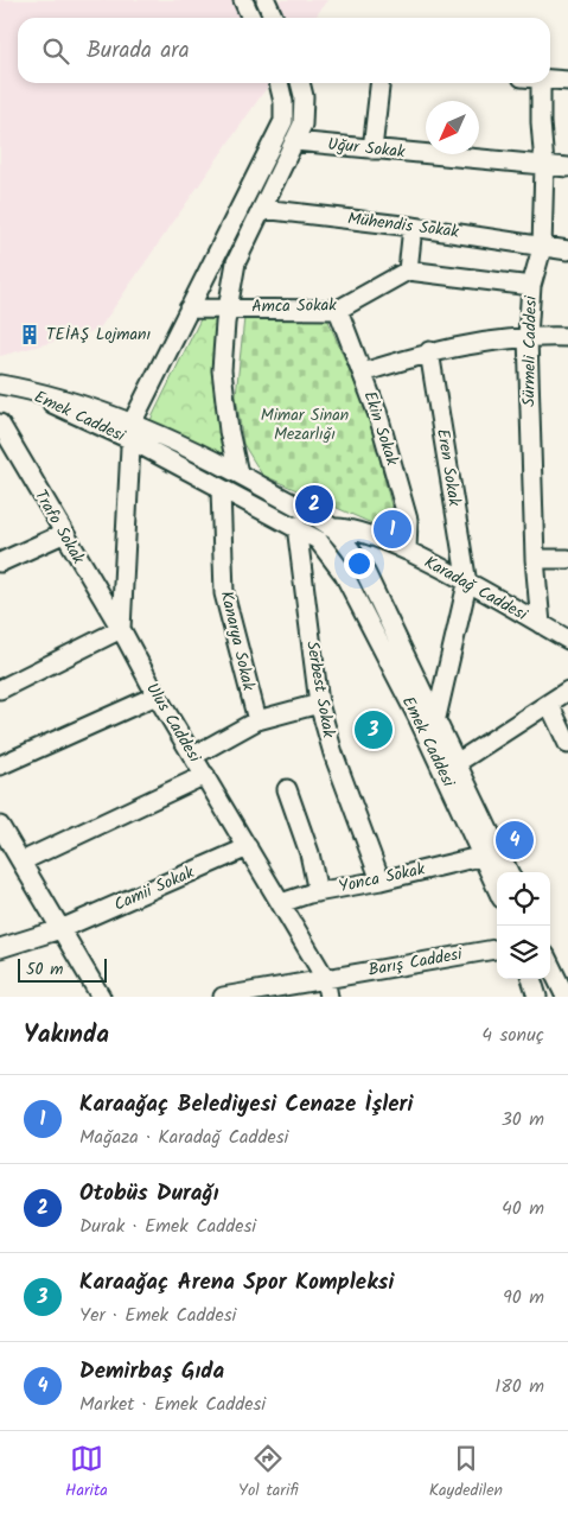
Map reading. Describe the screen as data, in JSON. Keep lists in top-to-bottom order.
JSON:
{
  "streets": {
    "street": [
      "Uğur Sokak",
      "Mühendis Sokak",
      "Amca Sokak",
      "Sürmeli Caddesi",
      "Emek Caddesi",
      "Ekin Sokak",
      "Eren Sokak",
      "Trafo Sokak",
      "Karadağ Caddesi",
      "Kanarya Sokak",
      "Serbest Sokak",
      "Ulus Caddesi",
      "Yonca Sokak",
      "Camii Sokak",
      "Barış Caddesi"
    ]
  },
  "crossings": [
    ["Uğur Sokak", "Sürmeli Caddesi"],
    ["Mühendis Sokak", "Sürmeli Caddesi"],
    ["Amca Sokak", "Ekin Sokak"],
    ["Sürmeli Caddesi", "Karadağ Caddesi"],
    ["Emek Caddesi", "Karadağ Caddesi"],
    ["Emek Caddesi", "Kanarya Sokak"],
    ["Emek Caddesi", "Serbest Sokak"],
    ["Emek Caddesi", "Yonca Sokak"],
    ["Ekin Sokak", "Karadağ Caddesi"],
    ["Eren Sokak", "Karadağ Caddesi"],
    ["Trafo Sokak", "Ulus Caddesi"],
    ["Serbest Sokak", "Yonca Sokak"],
    ["Ulus Caddesi", "Yonca Sokak"],
    ["Ulus Caddesi", "Camii Sokak"],
    ["Ulus Caddesi", "Barış Caddesi"]
  ],
  "parks": ["Mimar Sinan Mezarlığı"],
  "places": {
    "building": ["TEİAŞ Lojmanı"]
  },
  "scale_bar": "50 m",
  "north": "bottom left",
  "page": {
    "search": "Burada ara",
    "pins": [
      "2",
      "1",
      "3",
      "4"
    ],
    "scale": "50 m",
    "heading": ["Yakında", "4 sonuç"],
    "list": [
      {
        "mark": "1",
        "name": "Karaağaç Belediyesi Cenaze İşleri",
        "note": "Mağaza · Karadağ Caddesi",
        "value": "30 m"
      },
      {
        "mark": "2",
        "name": "Otobüs Durağı",
        "note": "Durak · Emek Caddesi",
        "value": "40 m"
      },
      {
        "mark": "3",
        "name": "Karaağaç Arena Spor Kompleksi",
        "note": "Yer · Emek Caddesi",
        "value": "90 m"
      },
      {
        "mark": "4",
        "name": "Demirbaş Gıda",
        "note": "Market · Emek Caddesi",
        "value": "180 m"
      }
    ],
    "nav": ["Harita", "Yol tarifi", "Kaydedilen"]
  }
}
